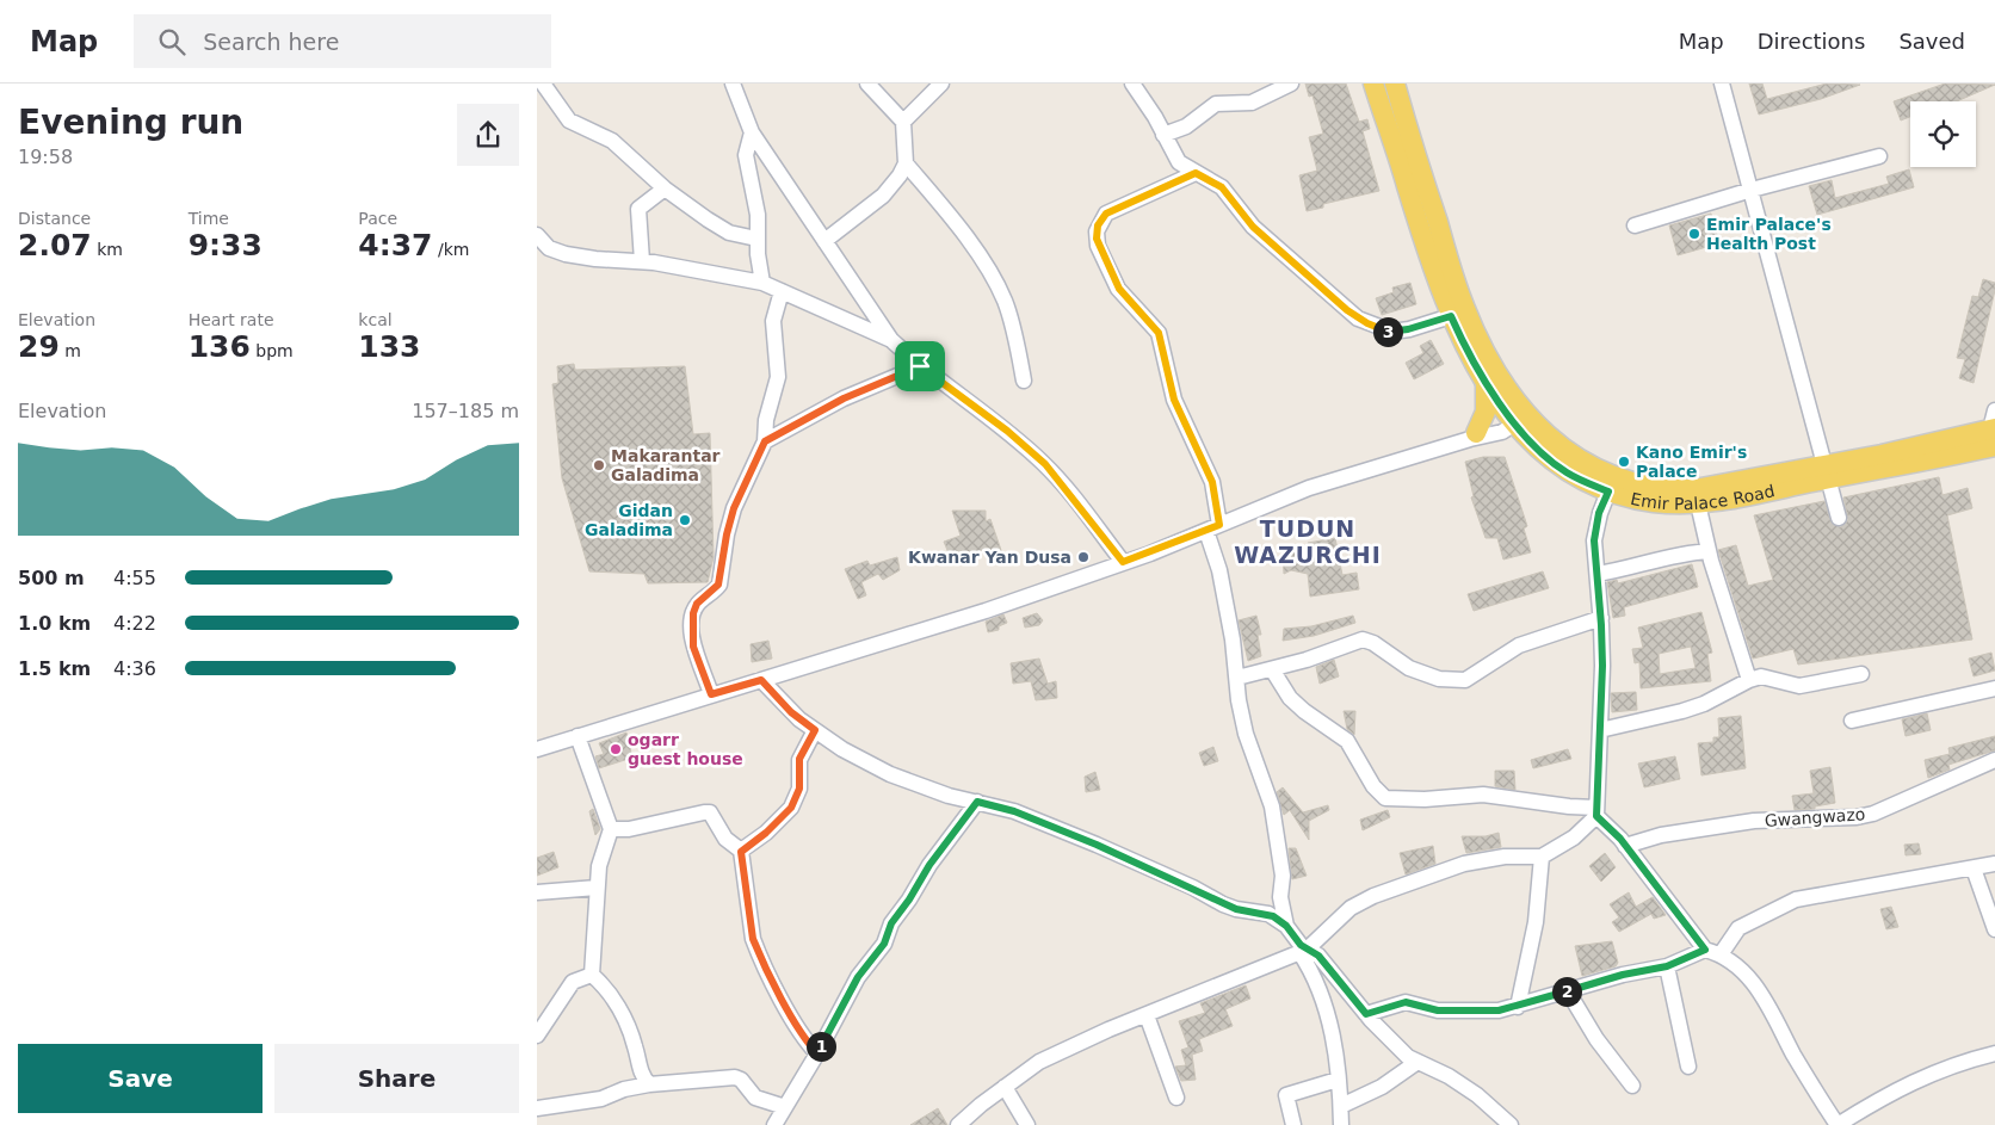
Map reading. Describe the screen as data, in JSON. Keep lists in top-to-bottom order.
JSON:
{
  "streets": {
    "main road": ["Emir Palace Road"],
    "street": ["Gwangwazo"]
  },
  "districts": ["TUDUN WAZURCHI"],
  "places": [
    "Emir Palace's Health Post",
    "Kano Emir's Palace",
    "Makarantar Galadima",
    "Gidan Galadima",
    "Kwanar Yan Dusa",
    "ogarr guest house"
  ],
  "page": {
    "header": "Map",
    "search": "Search here",
    "nav": ["Map", "Directions", "Saved"],
    "heading": ["Evening run", "19:58"],
    "stats": [
      ["Distance", "2.07 km"],
      ["Time", "9:33"],
      ["Pace", "4:37 /km"],
      ["Elevation", "29 m"],
      ["Heart rate", "136 bpm"],
      ["kcal", "133"]
    ],
    "pins": ["3", "2", "1"],
    "chart": ["Elevation", "157–185 m"],
    "list": [
      {
        "name": "500 m",
        "note": "4:55"
      },
      {
        "name": "1.0 km",
        "note": "4:22"
      },
      {
        "name": "1.5 km",
        "note": "4:36"
      }
    ],
    "buttons": ["Save", "Share"]
  }
}
